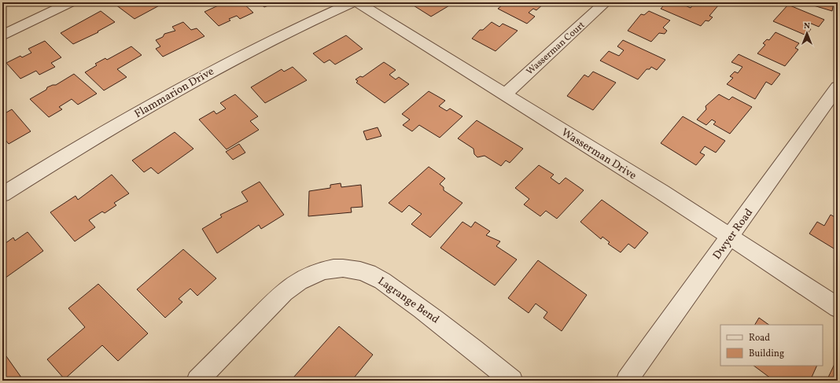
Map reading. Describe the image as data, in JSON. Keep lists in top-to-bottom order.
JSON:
{
  "streets": {
    "street": [
      "Wasserman Court",
      "Flammarion Drive",
      "Wasserman Drive",
      "Dwyer Road",
      "Lagrange Bend"
    ]
  },
  "crossings": [
    ["Wasserman Court", "Wasserman Drive"],
    ["Wasserman Drive", "Dwyer Road"]
  ],
  "legend": ["Road", "Building"],
  "north": "top"
}
